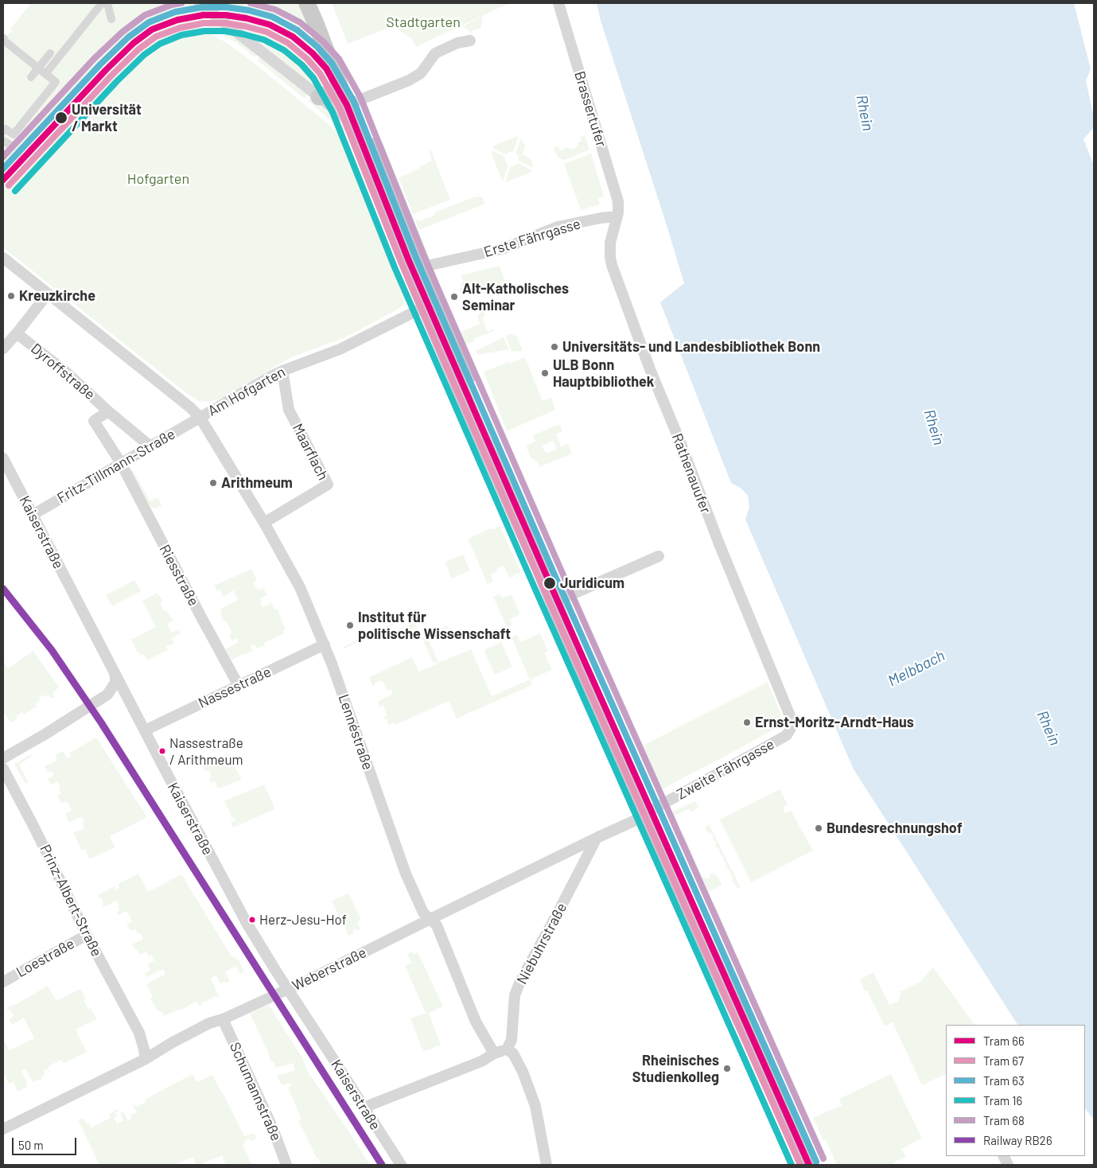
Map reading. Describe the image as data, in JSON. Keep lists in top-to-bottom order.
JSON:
{
  "streets": {
    "street": [
      "Brassertufer",
      "Erste Fährgasse",
      "Dyroffstraße",
      "Am Hofgarten",
      "Maarflach",
      "Fritz-Tillmann-Straße",
      "Rathenauufer",
      "Kaiserstraße",
      "Riesstraße",
      "Nassestraße",
      "Lennéstraße",
      "Zweite Fährgasse",
      "Prinz-Albert-Straße",
      "Niebuhrstraße",
      "Loestraße",
      "Weberstraße",
      "Schumannstraße"
    ]
  },
  "crossings": [
    ["Brassertufer", "Erste Fährgasse"],
    ["Brassertufer", "Rathenauufer"],
    ["Erste Fährgasse", "Rathenauufer"],
    ["Dyroffstraße", "Fritz-Tillmann-Straße"],
    ["Dyroffstraße", "Riesstraße"],
    ["Am Hofgarten", "Maarflach"],
    ["Am Hofgarten", "Fritz-Tillmann-Straße"],
    ["Am Hofgarten", "Lennéstraße"],
    ["Maarflach", "Lennéstraße"],
    ["Fritz-Tillmann-Straße", "Kaiserstraße"],
    ["Fritz-Tillmann-Straße", "Riesstraße"],
    ["Fritz-Tillmann-Straße", "Lennéstraße"],
    ["Rathenauufer", "Zweite Fährgasse"],
    ["Kaiserstraße", "Nassestraße"],
    ["Kaiserstraße", "Weberstraße"],
    ["Riesstraße", "Nassestraße"],
    ["Nassestraße", "Lennéstraße"],
    ["Lennéstraße", "Weberstraße"],
    ["Zweite Fährgasse", "Weberstraße"],
    ["Prinz-Albert-Straße", "Loestraße"],
    ["Prinz-Albert-Straße", "Weberstraße"],
    ["Niebuhrstraße", "Weberstraße"],
    ["Weberstraße", "Schumannstraße"]
  ],
  "water": ["Rhein", "Melbbach"],
  "parks": ["Stadtgarten", "Hofgarten"],
  "places": [
    "Universität / Markt",
    "Kreuzkirche",
    "Alt-Katholisches Seminar",
    "Universitäts- und Landesbibliothek Bonn",
    "ULB Bonn Hauptbibliothek",
    "Arithmeum",
    "Juridicum",
    "Institut für politische Wissenschaft",
    "Ernst-Moritz-Arndt-Haus",
    "Nassestraße / Arithmeum",
    "Bundesrechnungshof",
    "Herz-Jesu-Hof",
    "Rheinisches Studienkolleg"
  ],
  "lines": [
    "tram line 68",
    "tram line 63",
    "tram line 66",
    "tram line 67",
    "tram line 16",
    "rail line RB26"
  ],
  "legend": [
    "Tram 66",
    "Tram 67",
    "Tram 63",
    "Tram 16",
    "Tram 68",
    "Railway RB26"
  ],
  "scale_bar": "50 m"
}
